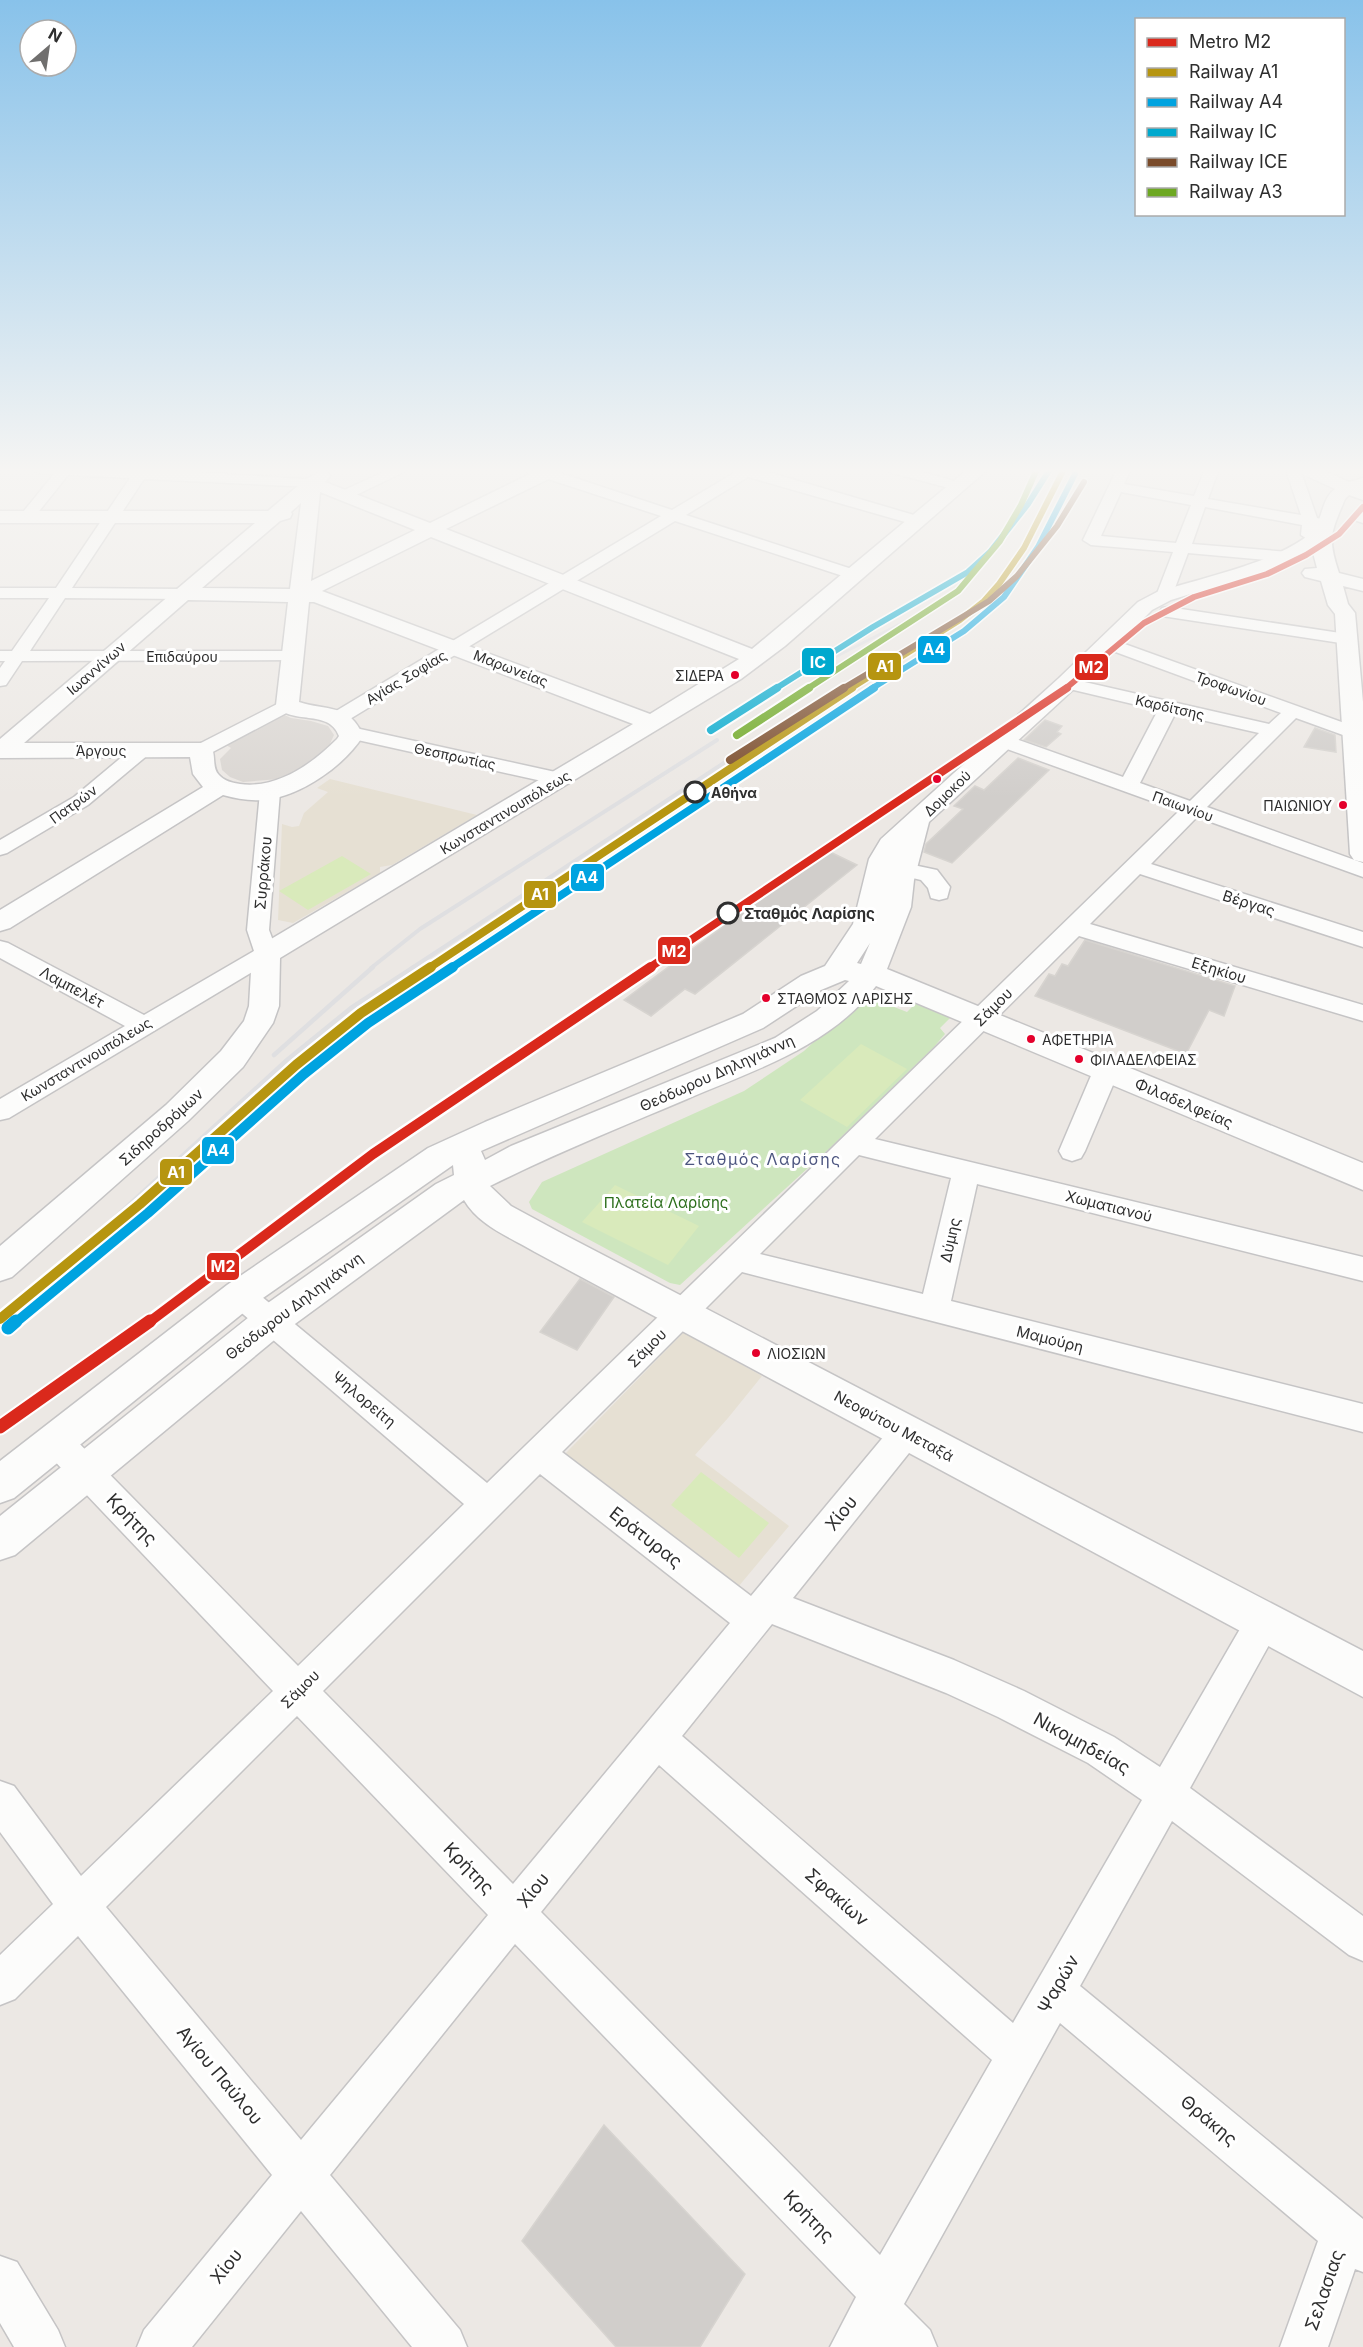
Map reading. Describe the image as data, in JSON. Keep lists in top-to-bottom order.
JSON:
{
  "streets": {
    "street": [
      "Επιδαύρου",
      "Ιωαννίνων",
      "Μαρωνείας",
      "Αγίας Σοφίας",
      "Τροφωνίου",
      "Καρδίτσης",
      "Άργους",
      "Θεσπρωτίας",
      "Δομοκού",
      "Πατρών",
      "Παιωνίου",
      "Κωνσταντινουπόλεως",
      "Συρράκου",
      "Βέργας",
      "Εξηκίου",
      "Λαμπελέτ",
      "Σάμου",
      "Θεόδωρου Δηληγιάννη",
      "Φιλαδελφείας",
      "Σιδηροδρόμων",
      "Χωματιανού",
      "Δύμης",
      "Μαμούρη",
      "Ψηλορείτη",
      "Νεοφύτου Μεταξά",
      "Χίου",
      "Κρήτης",
      "Εράτυρας",
      "Νικομηδείας",
      "Σφακίων",
      "Ψαρών",
      "Αγίου Παύλου",
      "Θράκης",
      "Σελασιας"
    ]
  },
  "crossings": [
    ["Επιδαύρου", "Ιωαννίνων"],
    ["Ιωαννίνων", "Άργους"],
    ["Μαρωνείας", "Αγίας Σοφίας"],
    ["Μαρωνείας", "Κωνσταντινουπόλεως"],
    ["Αγίας Σοφίας", "Θεσπρωτίας"],
    ["Τροφωνίου", "Δομοκού"],
    ["Τροφωνίου", "Σάμου"],
    ["Καρδίτσης", "Δομοκού"],
    ["Καρδίτσης", "Σάμου"],
    ["Άργους", "Πατρών"],
    ["Θεσπρωτίας", "Κωνσταντινουπόλεως"],
    ["Δομοκού", "Παιωνίου"],
    ["Δομοκού", "Θεόδωρου Δηληγιάννη"],
    ["Παιωνίου", "Σάμου"],
    ["Κωνσταντινουπόλεως", "Συρράκου"],
    ["Κωνσταντινουπόλεως", "Λαμπελέτ"],
    ["Κωνσταντινουπόλεως", "Σιδηροδρόμων"],
    ["Συρράκου", "Σιδηροδρόμων"],
    ["Βέργας", "Σάμου"],
    ["Εξηκίου", "Σάμου"],
    ["Σάμου", "Φιλαδελφείας"],
    ["Σάμου", "Χωματιανού"],
    ["Σάμου", "Μαμούρη"],
    ["Σάμου", "Ψηλορείτη"],
    ["Σάμου", "Νεοφύτου Μεταξά"],
    ["Σάμου", "Κρήτης"],
    ["Σάμου", "Εράτυρας"],
    ["Σάμου", "Αγίου Παύλου"],
    ["Θεόδωρου Δηληγιάννη", "Φιλαδελφείας"],
    ["Θεόδωρου Δηληγιάννη", "Ψηλορείτη"],
    ["Θεόδωρου Δηληγιάννη", "Νεοφύτου Μεταξά"],
    ["Θεόδωρου Δηληγιάννη", "Κρήτης"],
    ["Χωματιανού", "Δύμης"],
    ["Δύμης", "Μαμούρη"],
    ["Νεοφύτου Μεταξά", "Χίου"],
    ["Νεοφύτου Μεταξά", "Ψαρών"],
    ["Χίου", "Κρήτης"],
    ["Χίου", "Εράτυρας"],
    ["Χίου", "Νικομηδείας"],
    ["Χίου", "Σφακίων"],
    ["Χίου", "Αγίου Παύλου"],
    ["Κρήτης", "Ψαρών"],
    ["Εράτυρας", "Νικομηδείας"],
    ["Νικομηδείας", "Ψαρών"],
    ["Σφακίων", "Ψαρών"],
    ["Ψαρών", "Θράκης"],
    ["Θράκης", "Σελασιας"]
  ],
  "districts": ["Σταθμός Λαρίσης"],
  "parks": ["Πλατεία Λαρίσης"],
  "places": [
    "ΣΙΔΕΡΑ",
    "Αθήνα",
    "ΠΑΙΩΝΙΟΥ",
    "Σταθμός Λαρίσης",
    "ΣΤΑΘΜΟΣ ΛΑΡΙΣΗΣ",
    "ΑΦΕΤΗΡΙΑ",
    "ΦΙΛΑΔΕΛΦΕΙΑΣ",
    "ΛΙΟΣΙΩΝ"
  ],
  "lines": [
    "metro line Μ2",
    "rail line A1",
    "rail line A4",
    "rail line IC",
    "rail line ICE",
    "rail line A3"
  ],
  "legend": [
    "Metro Μ2",
    "Railway A1",
    "Railway A4",
    "Railway IC",
    "Railway ICE",
    "Railway A3"
  ],
  "north": "top right"
}
